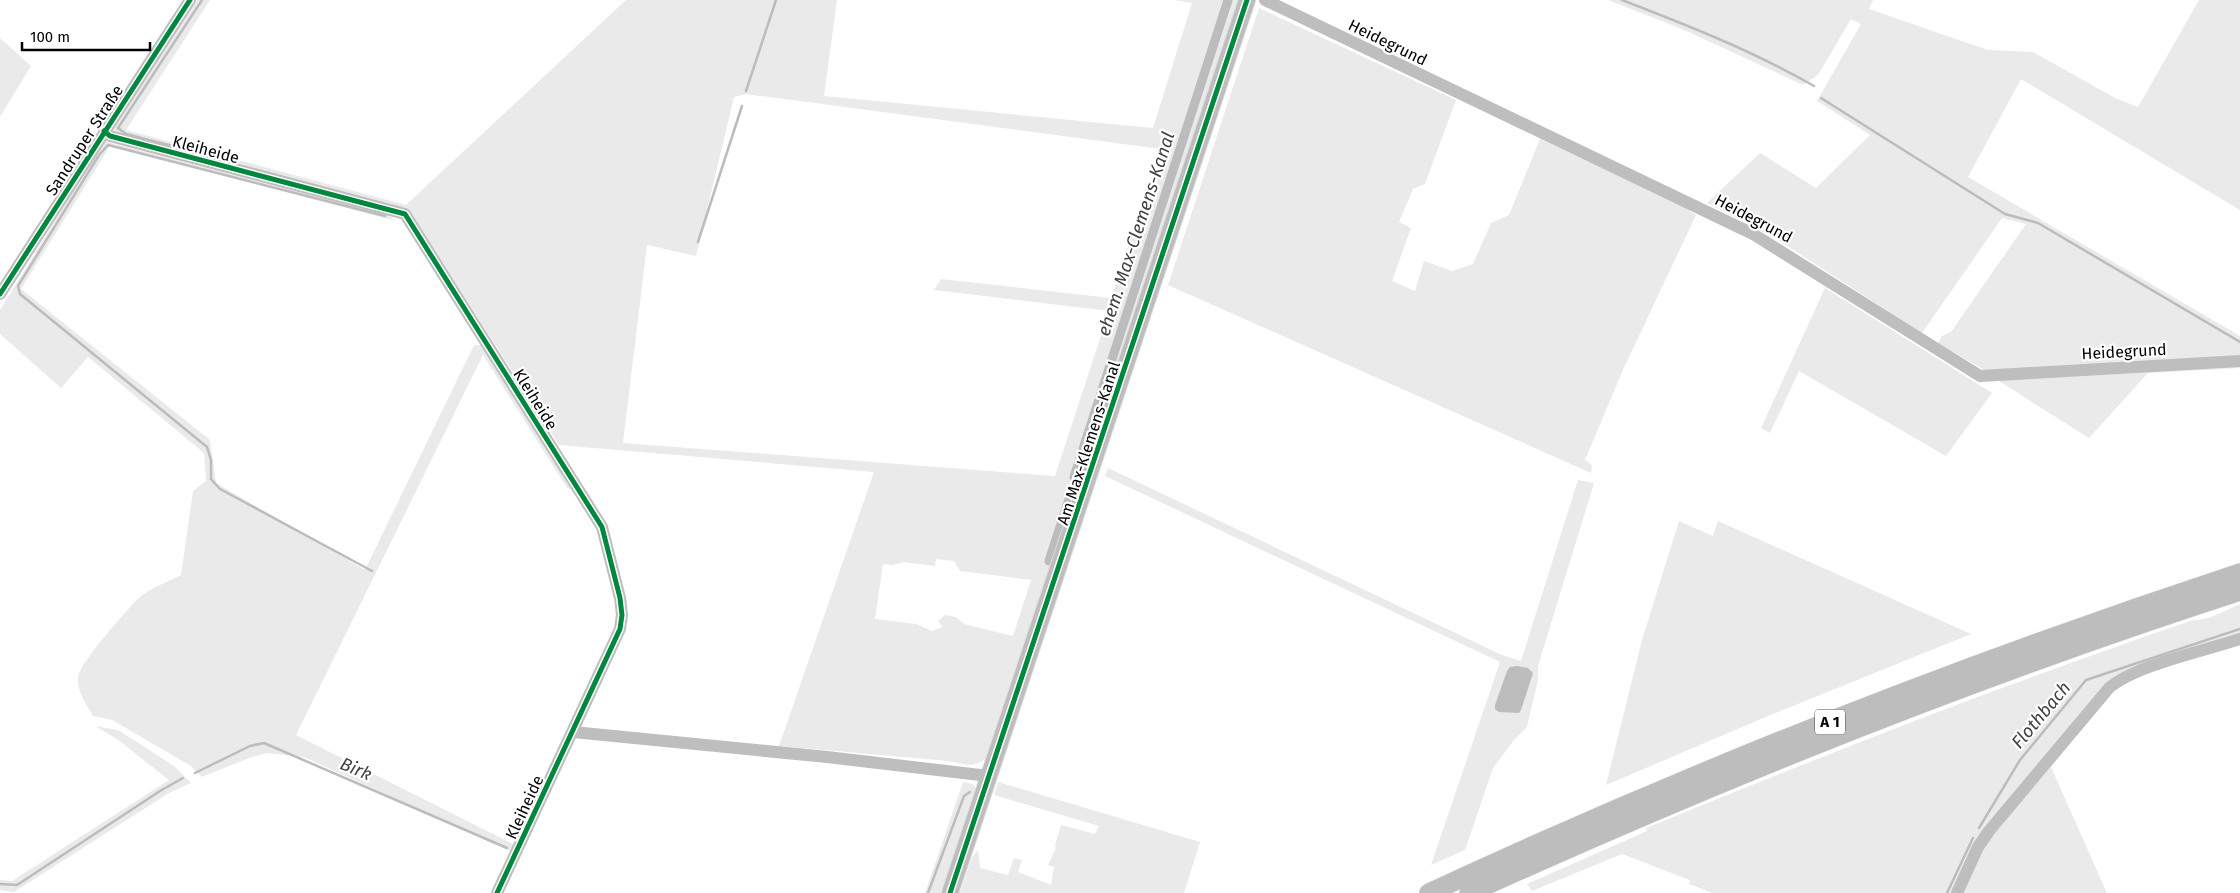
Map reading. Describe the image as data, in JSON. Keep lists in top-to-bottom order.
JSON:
{
  "streets": {
    "highway": ["A 1"],
    "main road": ["Am Max-Klemens-Kanal"],
    "street": ["Heidegrund", "Sandruper Straße", "Kleiheide"]
  },
  "crossings": [
    ["Sandruper Straße", "Kleiheide"]
  ],
  "water": ["ehem. Max-Clemens-Kanal", "Flothbach", "Birk"],
  "scale_bar": "100 m"
}
